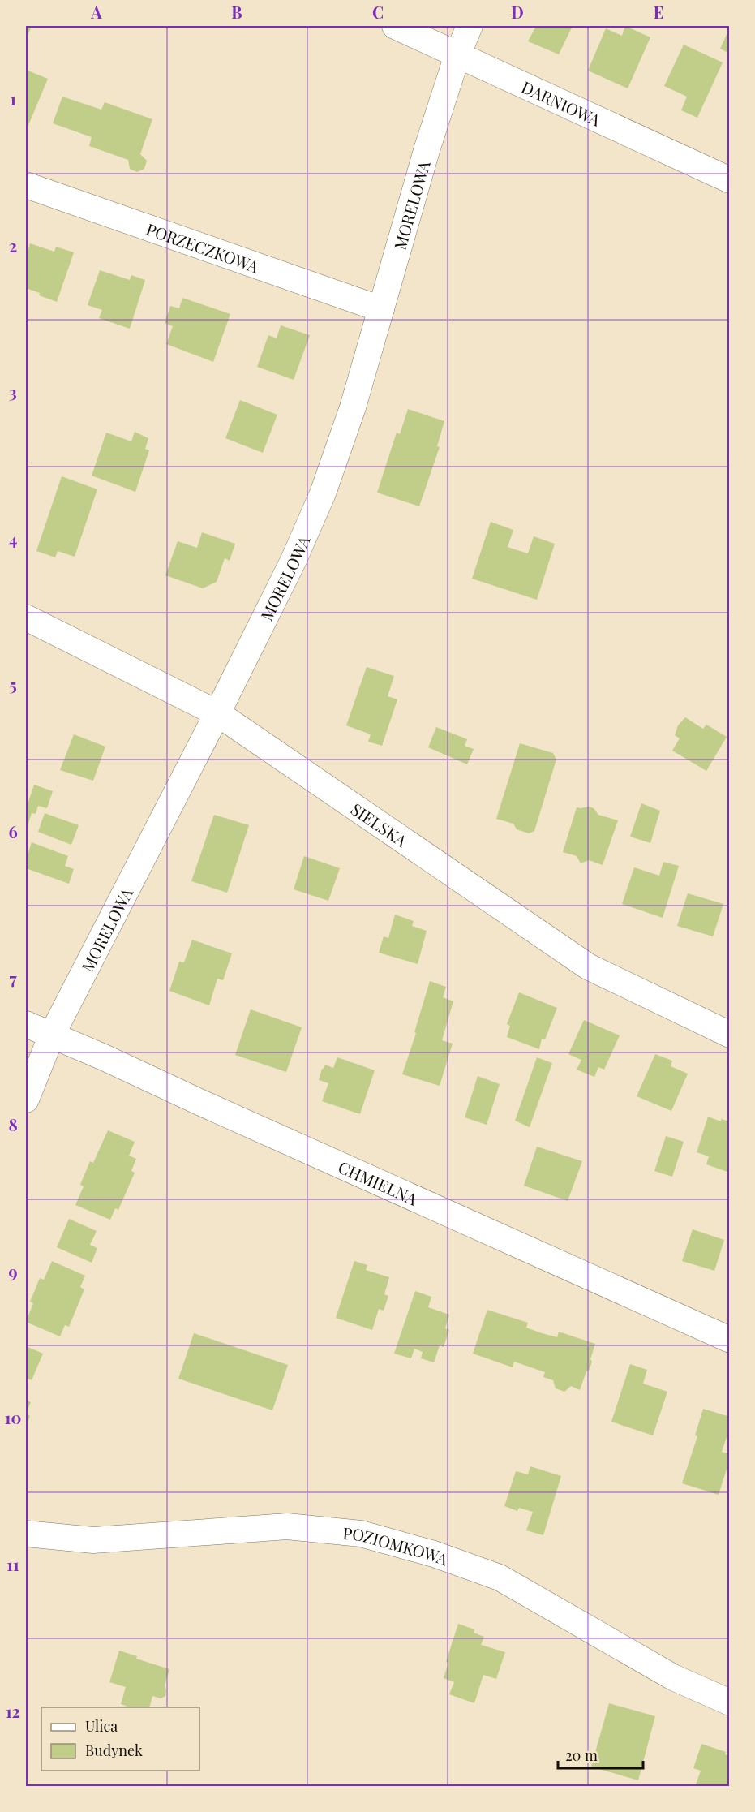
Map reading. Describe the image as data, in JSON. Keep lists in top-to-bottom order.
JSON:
{
  "streets": {
    "street": [
      "DARNIOWA",
      "MORELOWA",
      "PORZECZKOWA",
      "SIELSKA",
      "CHMIELNA",
      "POZIOMKOWA"
    ]
  },
  "crossings": [
    ["DARNIOWA", "MORELOWA"],
    ["MORELOWA", "PORZECZKOWA"],
    ["MORELOWA", "SIELSKA"],
    ["MORELOWA", "CHMIELNA"]
  ],
  "legend": ["Ulica", "Budynek"],
  "scale_bar": "20 m",
  "grid": {
    "columns": [
      "A",
      "B",
      "C",
      "D",
      "E"
    ],
    "rows": [
      "1",
      "2",
      "3",
      "4",
      "5",
      "6",
      "7",
      "8",
      "9",
      "10",
      "11",
      "12"
    ]
  }
}
